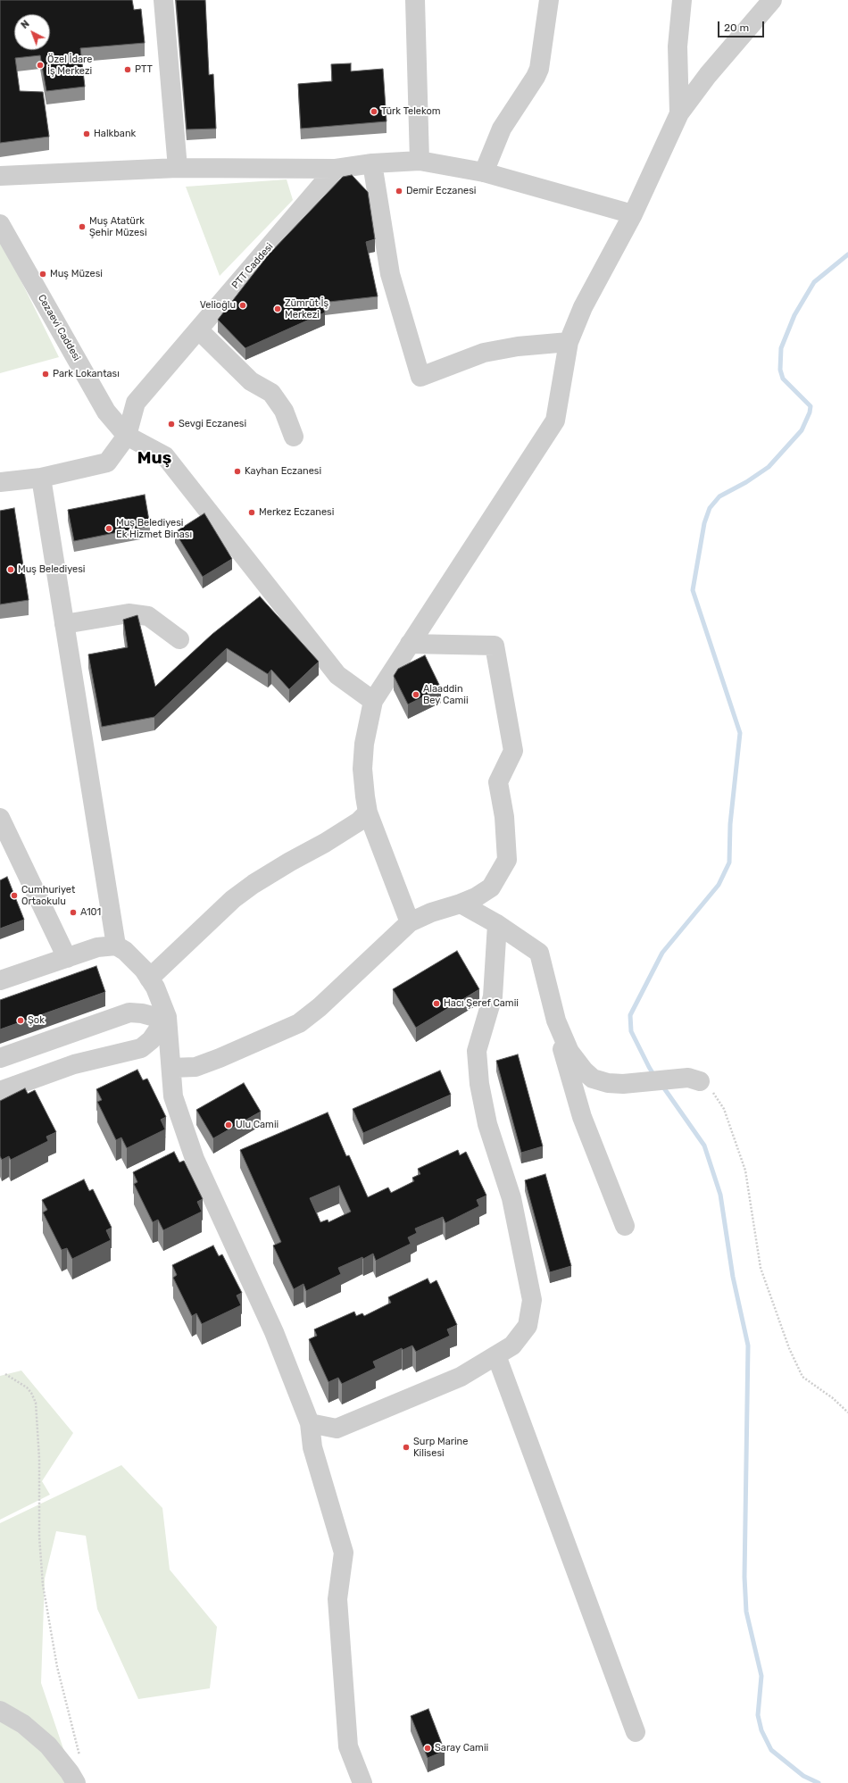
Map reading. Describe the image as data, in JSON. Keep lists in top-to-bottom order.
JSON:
{
  "streets": {
    "street": ["PTT Caddesi", "Cezaevi Caddesi"]
  },
  "crossings": [
    ["PTT Caddesi", "Cezaevi Caddesi"]
  ],
  "districts": ["Muş"],
  "places": [
    "Özel İdare İş Merkezi",
    "PTT",
    "Türk Telekom",
    "Halkbank",
    "Demir Eczanesi",
    "Muş Atatürk Şehir Müzesi",
    "Muş Müzesi",
    "Velioğlu",
    "Zümrüt İş Merkezi",
    "Park Lokantası",
    "Sevgi Eczanesi",
    "Kayhan Eczanesi",
    "Merkez Eczanesi",
    "Muş Belediyesi Ek Hizmet Binası",
    "Muş Belediyesi",
    "Alaaddin Bey Camii",
    "Cumhuriyet Ortaokulu",
    "A101",
    "Hacı Şeref Camii",
    "Şok",
    "Ulu Camii",
    "Surp Marine Kilisesi",
    "Saray Camii"
  ],
  "scale_bar": "20 m",
  "north": "top left"
}
